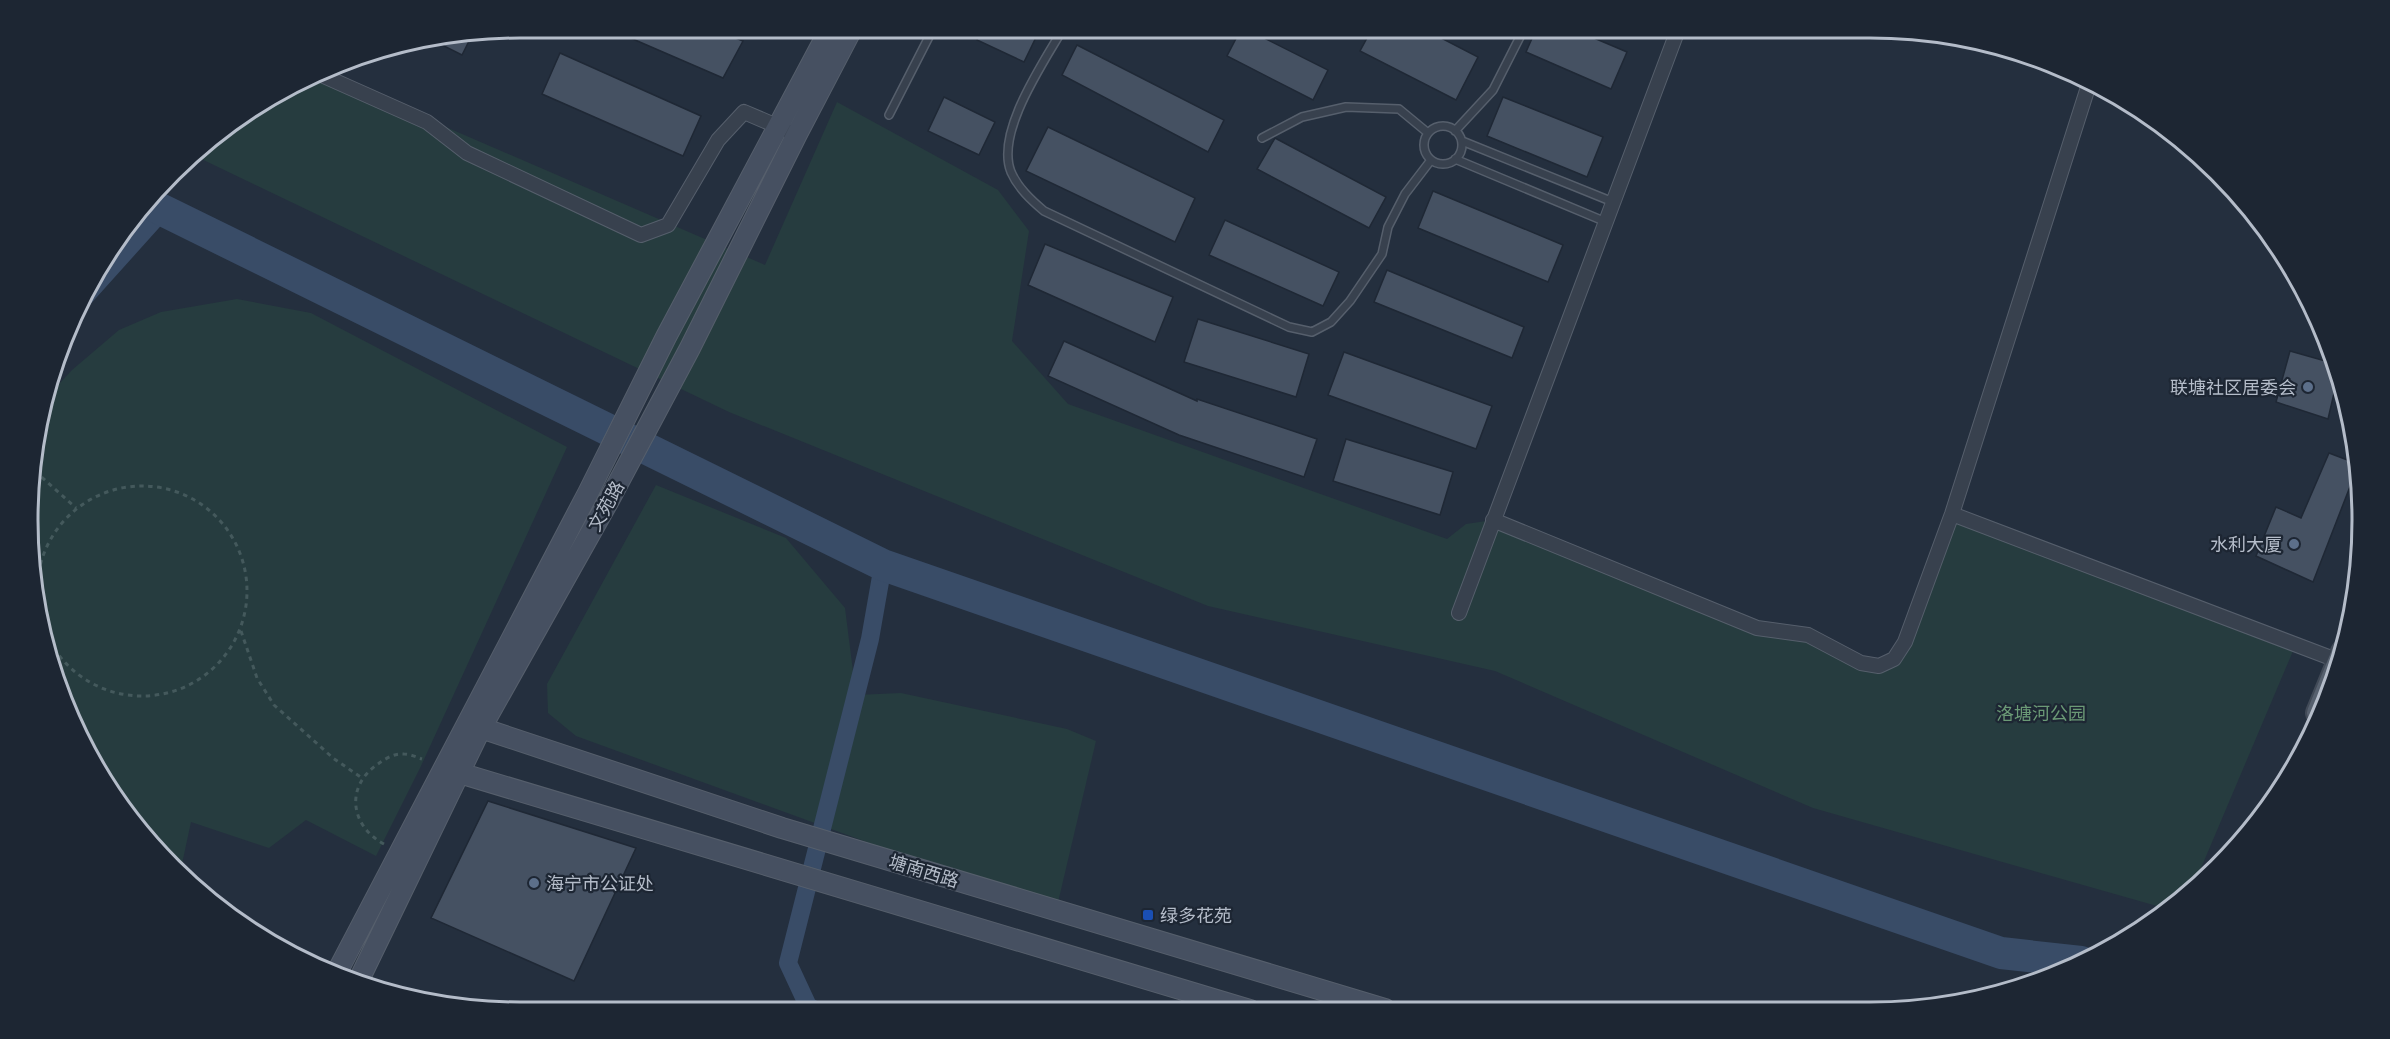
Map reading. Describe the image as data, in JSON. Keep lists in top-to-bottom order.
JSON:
{
  "streets": {
    "main road": ["文苑路", "塘南西路"]
  },
  "crossings": [
    ["文苑路", "塘南西路"]
  ],
  "parks": ["洛塘河公园"],
  "places": {
    "other": ["联塘社区居委会", "水利大厦", "海宁市公证处"],
    "transit": ["绿多花苑"]
  }
}
